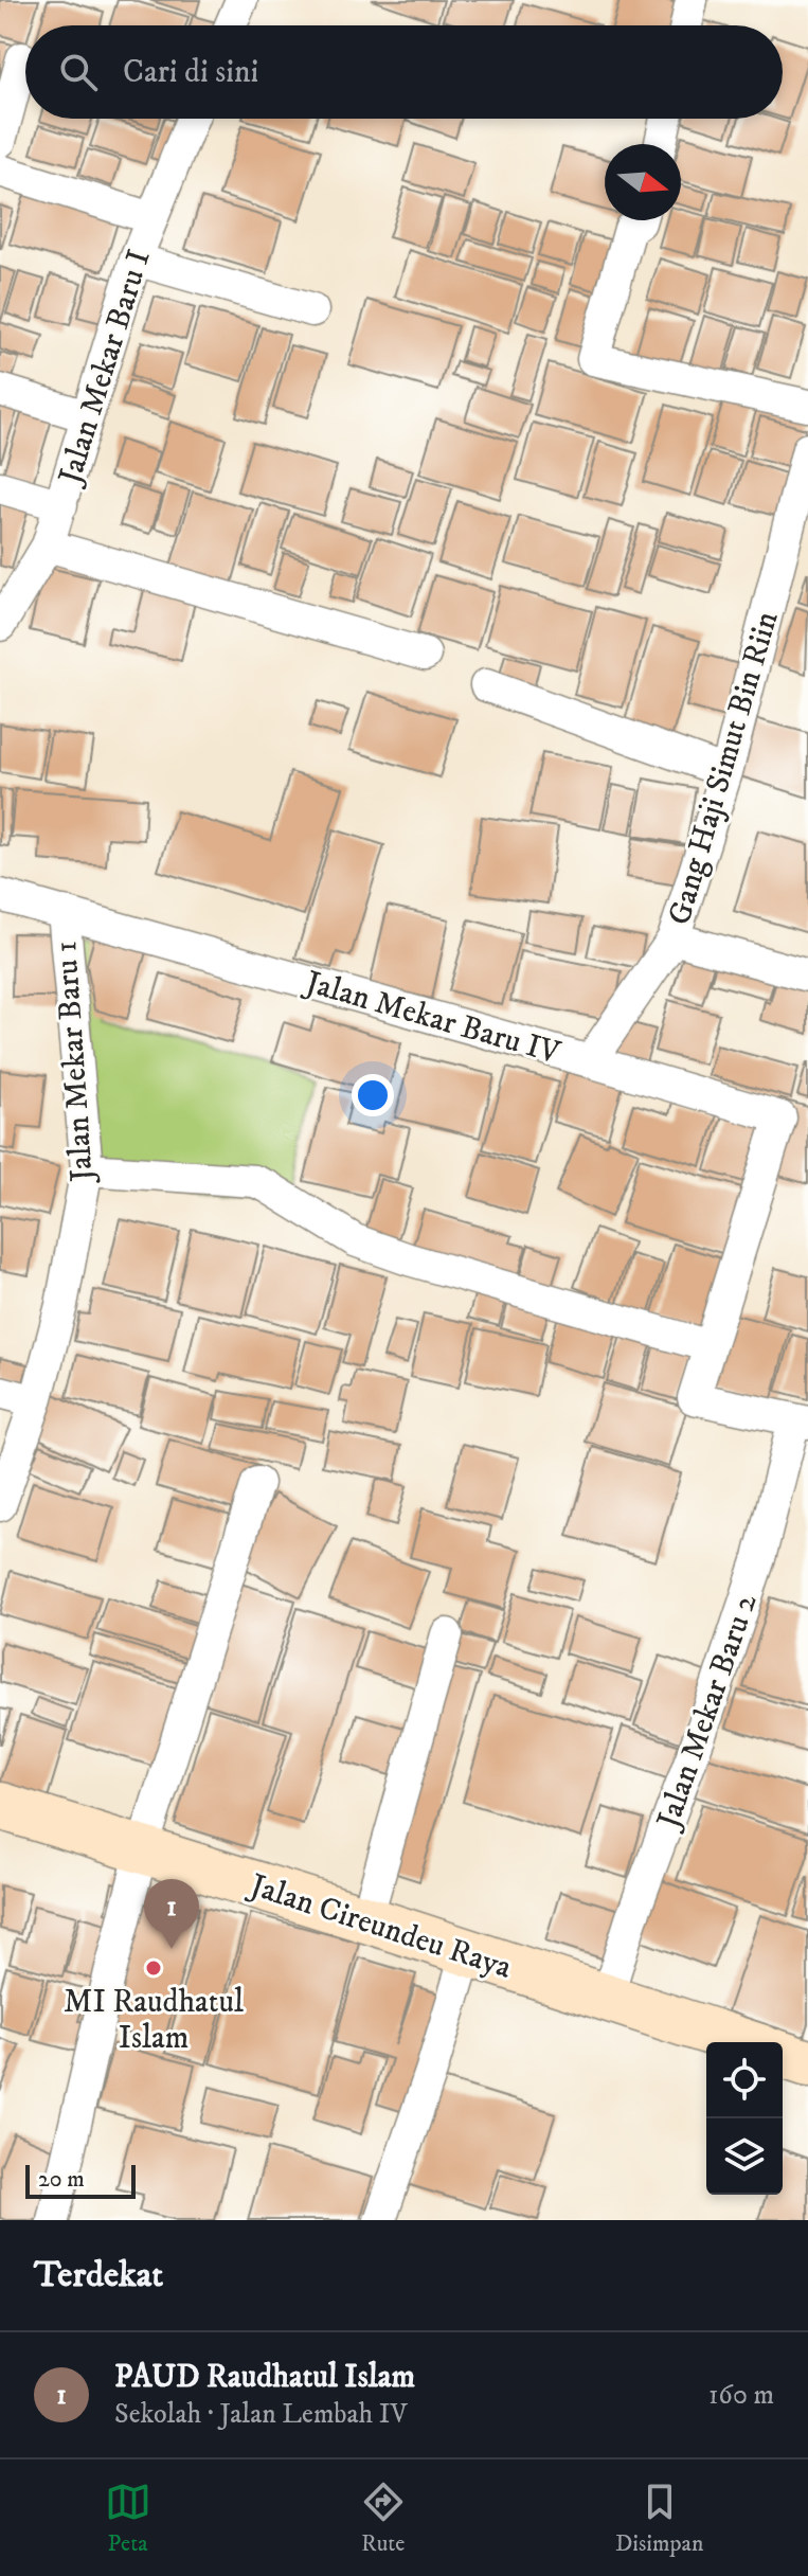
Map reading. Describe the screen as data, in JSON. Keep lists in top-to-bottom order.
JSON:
{
  "streets": {
    "main road": ["Jalan Cireundeu Raya"],
    "street": [
      "Jalan Mekar Baru I",
      "Gang Haji Simut Bin Riin",
      "Jalan Mekar Baru IV",
      "Jalan Mekar Baru 1",
      "Jalan Mekar Baru 2"
    ]
  },
  "crossings": [
    ["Gang Haji Simut Bin Riin", "Jalan Mekar Baru IV"],
    ["Jalan Mekar Baru IV", "Jalan Mekar Baru 1"],
    ["Jalan Mekar Baru 2", "Jalan Cireundeu Raya"]
  ],
  "places": ["MI Raudhatul Islam"],
  "scale_bar": "20 m",
  "north": "right",
  "page": {
    "search": "Cari di sini",
    "pins": "1",
    "scale": "20 m",
    "heading": "Terdekat",
    "list": [
      {
        "mark": "1",
        "name": "PAUD Raudhatul Islam",
        "note": "Sekolah · Jalan Lembah IV",
        "value": "160 m"
      }
    ],
    "nav": ["Peta", "Rute", "Disimpan"]
  }
}
